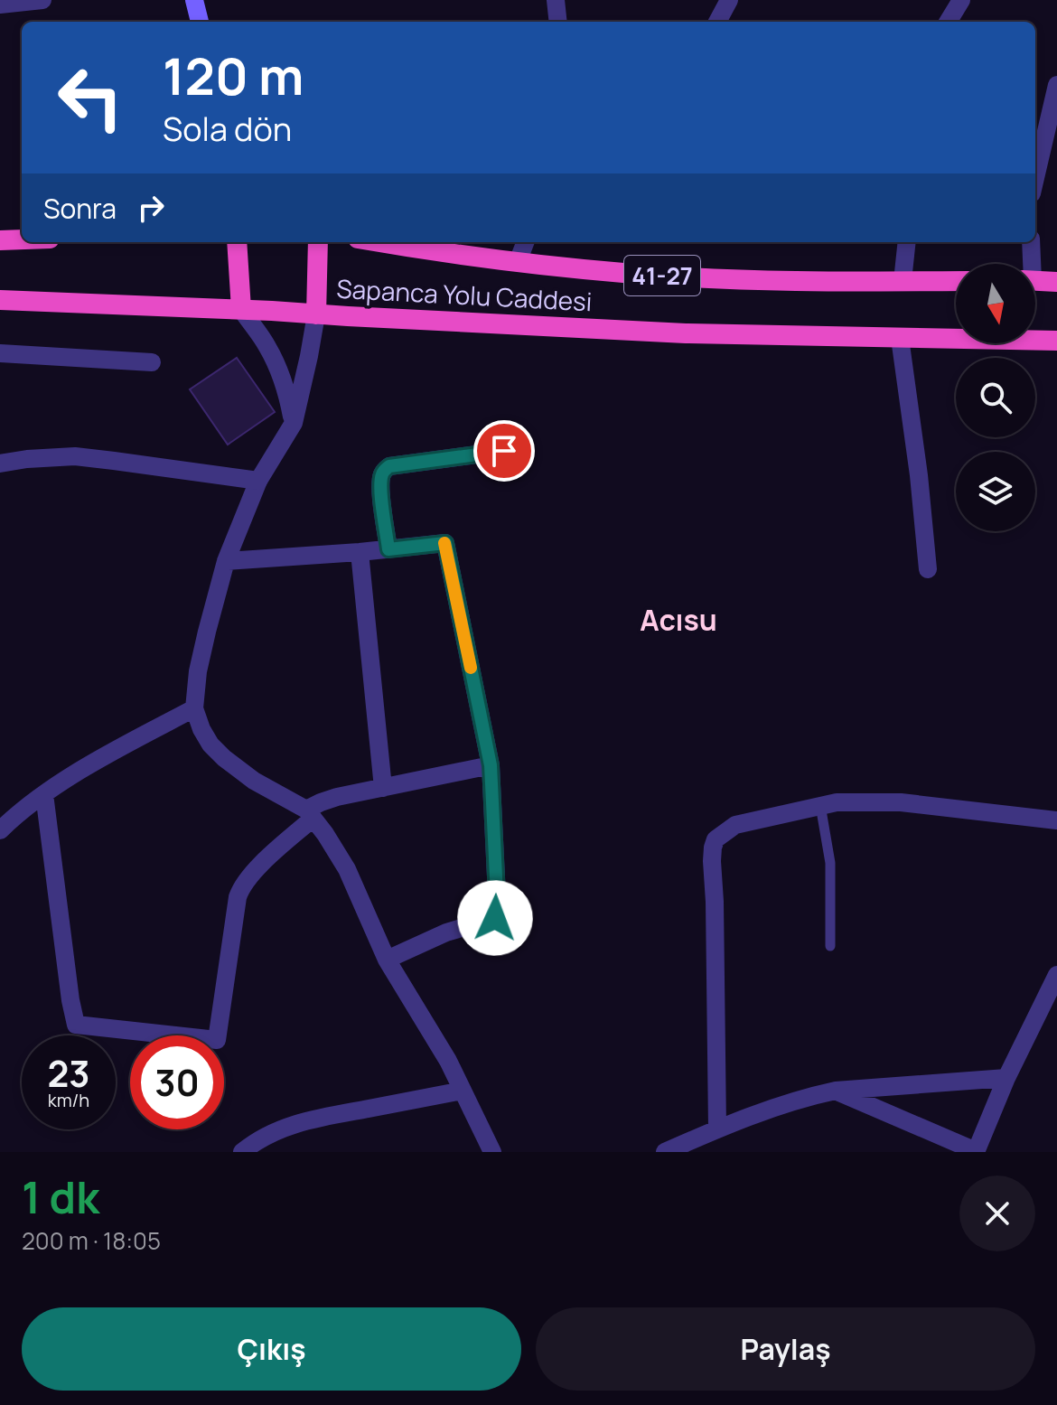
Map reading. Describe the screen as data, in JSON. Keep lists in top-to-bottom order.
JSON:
{
  "streets": {
    "highway": ["41-27", "Sapanca Yolu Caddesi"]
  },
  "districts": ["Acısu"],
  "north": "bottom",
  "page": {
    "turn": ["120 m", "Sola dön"],
    "then": "Sonra",
    "speed": "23 km/h",
    "limit": "30",
    "heading": ["1 dk", "200 m · 18:05"],
    "buttons": ["Çıkış", "Paylaş"]
  }
}
